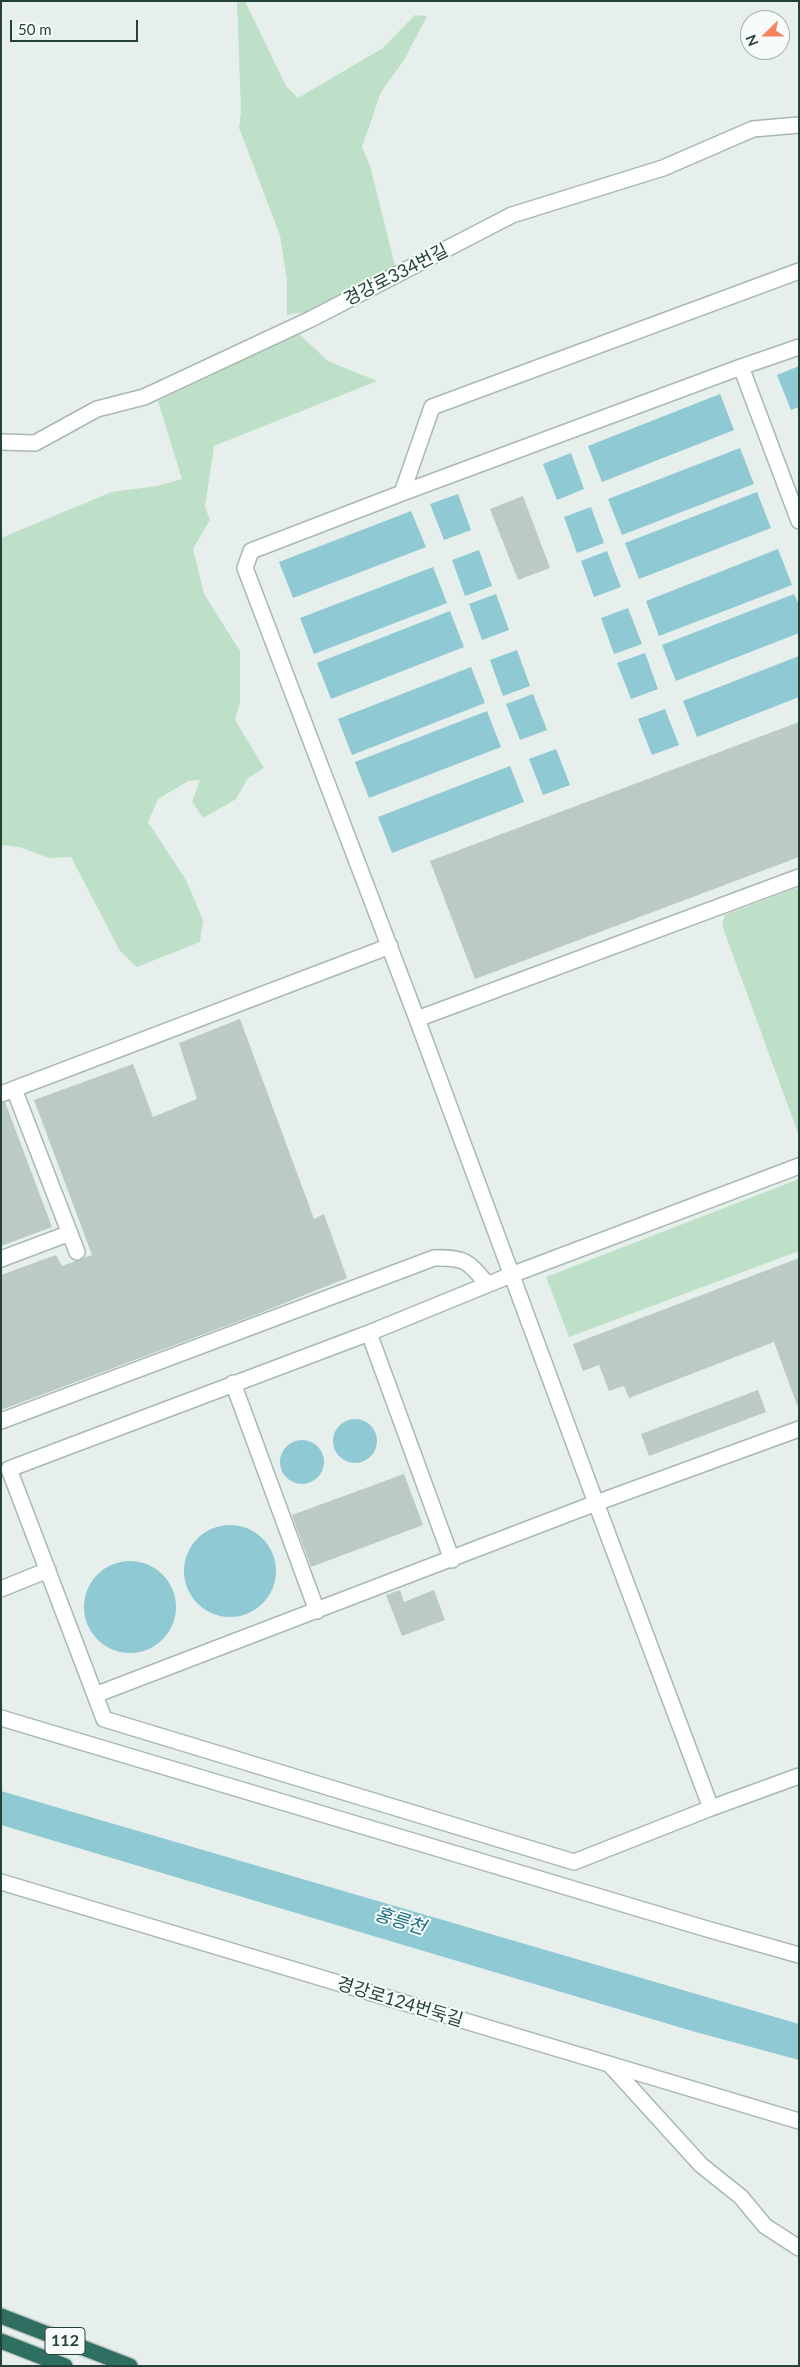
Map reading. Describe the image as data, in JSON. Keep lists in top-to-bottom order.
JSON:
{
  "streets": {
    "highway": ["112"],
    "street": ["경강로334번길", "경강로124번둑길"]
  },
  "water": ["홍릉천"],
  "scale_bar": "50 m",
  "north": "left"
}
